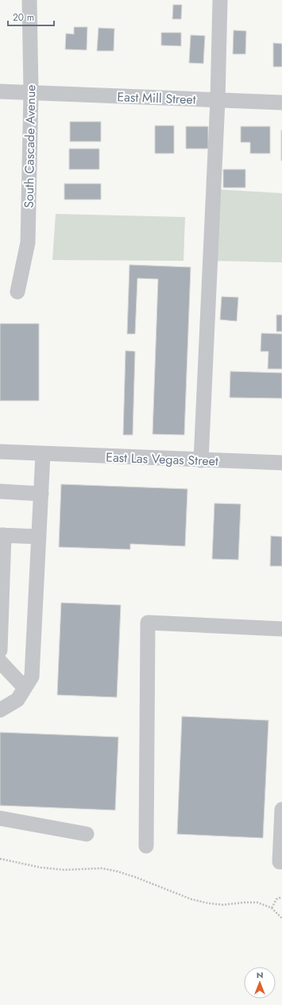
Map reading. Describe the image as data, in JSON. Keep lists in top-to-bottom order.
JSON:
{
  "streets": {
    "street": ["East Mill Street", "South Cascade Avenue", "East Las Vegas Street"]
  },
  "crossings": [
    ["East Mill Street", "South Cascade Avenue"]
  ],
  "scale_bar": "20 m",
  "north": "top"
}
